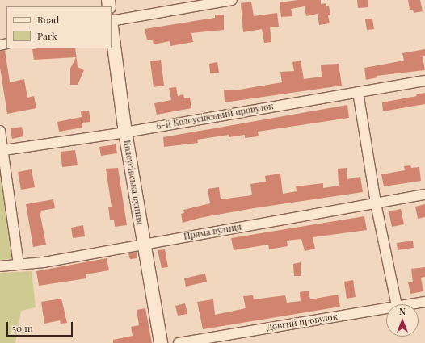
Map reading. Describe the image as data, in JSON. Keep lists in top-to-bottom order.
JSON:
{
  "streets": {
    "street": [
      "6-й Колеусівський провулок",
      "Колеусівська вулиця",
      "Пряма вулиця",
      "Довгий провулок"
    ]
  },
  "crossings": [
    ["6-й Колеусівський провулок", "Колеусівська вулиця"],
    ["Колеусівська вулиця", "Пряма вулиця"]
  ],
  "legend": ["Road", "Park"],
  "scale_bar": "50 m",
  "north": "top"
}
